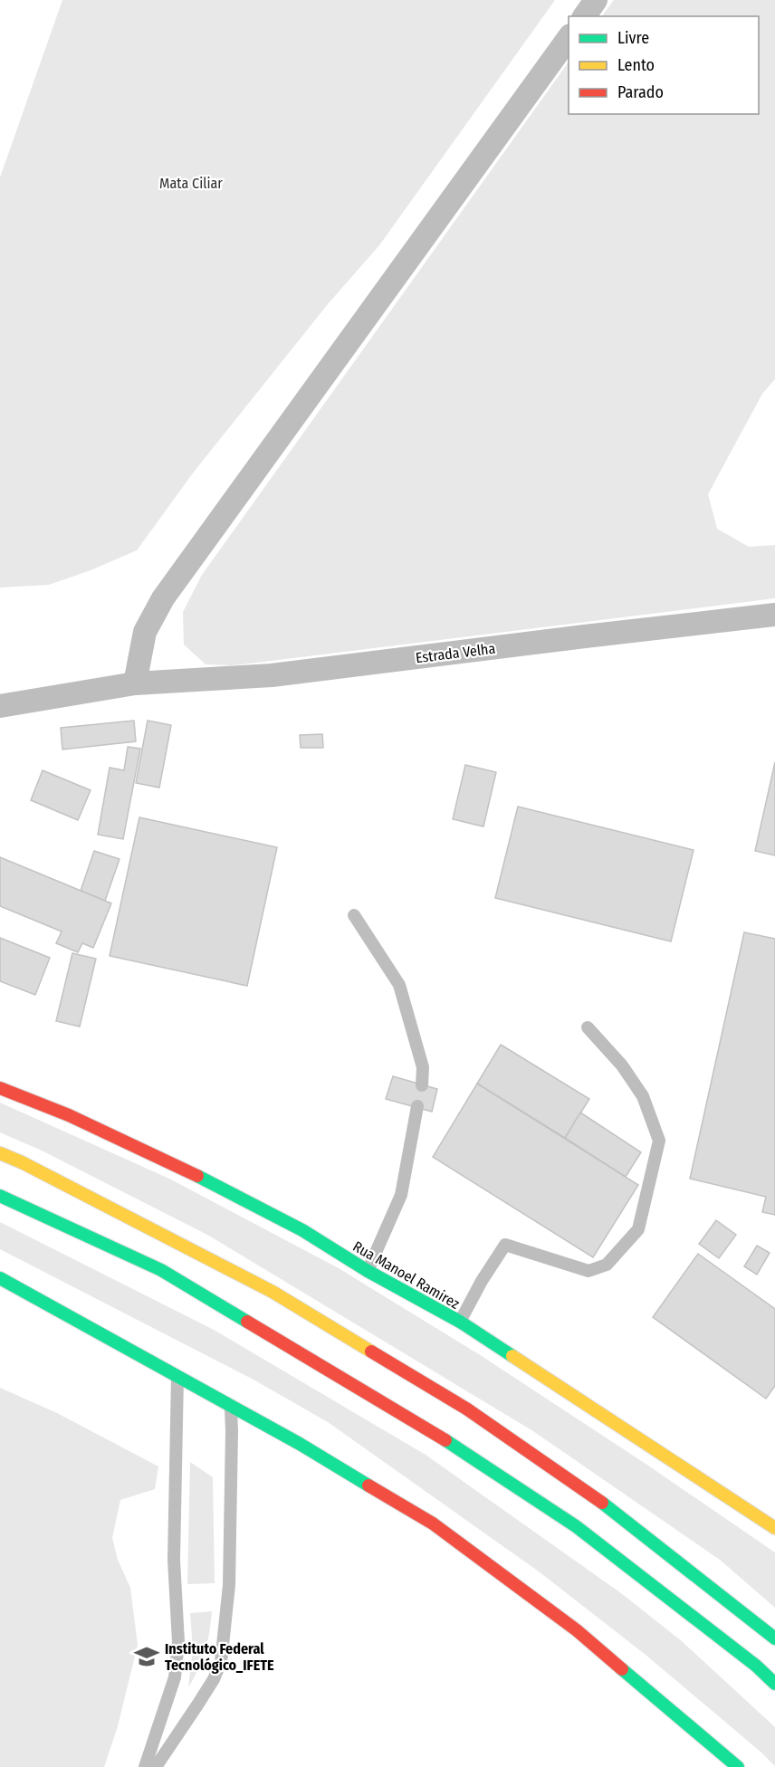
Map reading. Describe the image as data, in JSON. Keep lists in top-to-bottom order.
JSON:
{
  "streets": {
    "main road": ["Rua Manoel Ramirez"],
    "street": ["Estrada Velha"]
  },
  "parks": ["Mata Ciliar"],
  "places": {
    "school or university": ["Instituto Federal Tecnológico_IFETE"]
  },
  "legend": ["Livre", "Lento", "Parado"]
}
